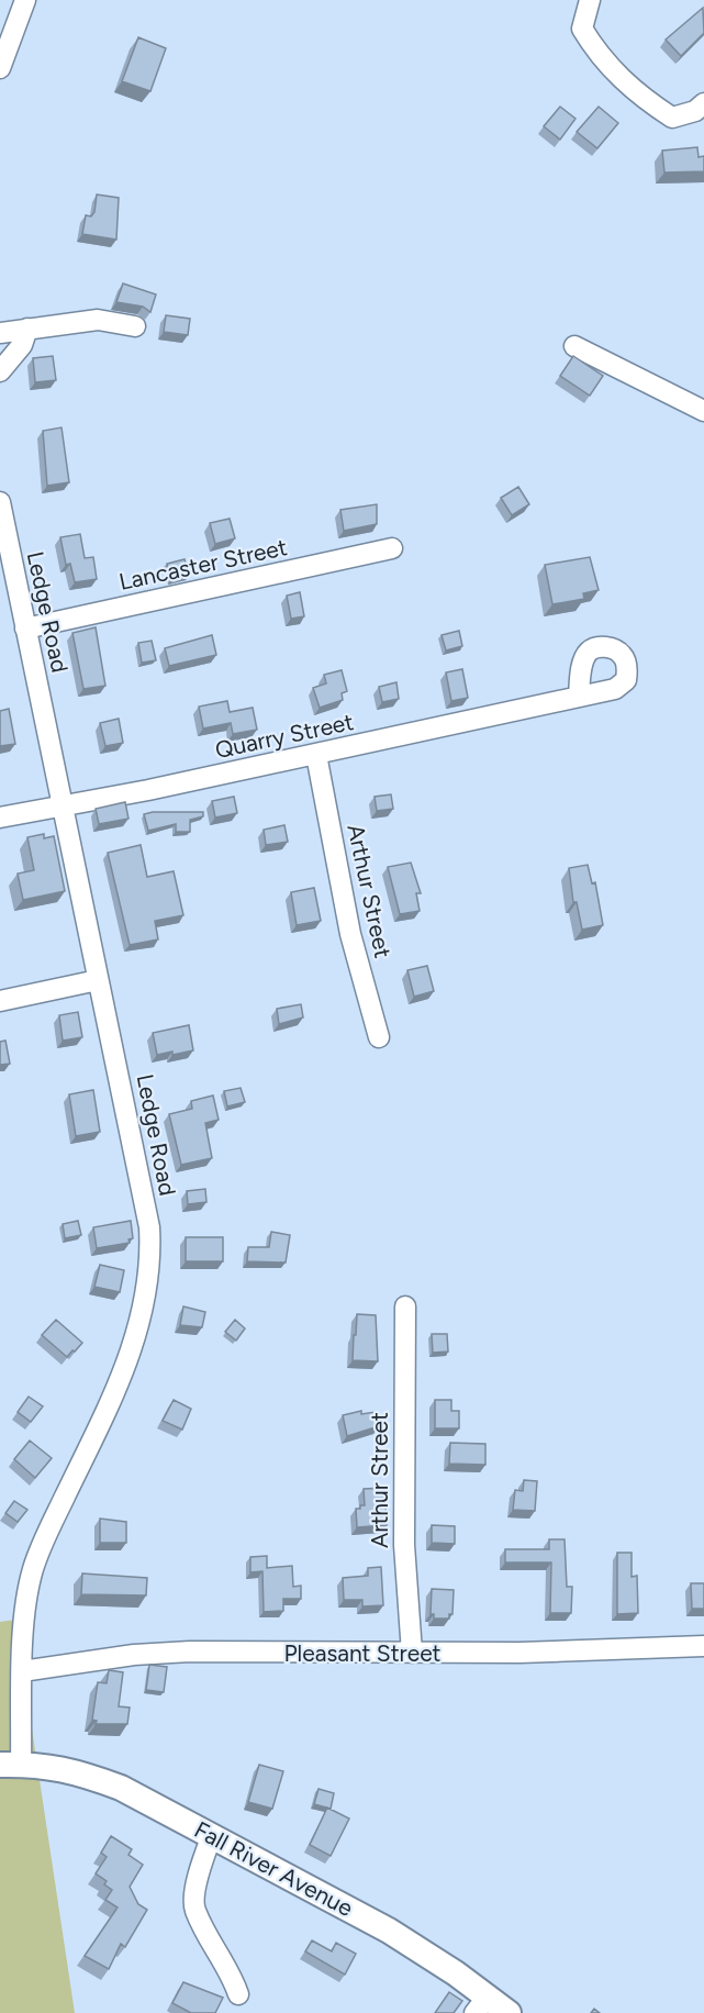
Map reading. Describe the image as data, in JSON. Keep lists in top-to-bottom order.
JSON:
{
  "streets": {
    "main road": ["Fall River Avenue"],
    "street": [
      "Lancaster Street",
      "Ledge Road",
      "Quarry Street",
      "Arthur Street",
      "Pleasant Street"
    ]
  },
  "crossings": [
    ["Lancaster Street", "Ledge Road"],
    ["Ledge Road", "Quarry Street"],
    ["Ledge Road", "Pleasant Street"],
    ["Ledge Road", "Fall River Avenue"],
    ["Quarry Street", "Arthur Street"],
    ["Arthur Street", "Pleasant Street"]
  ]
}
